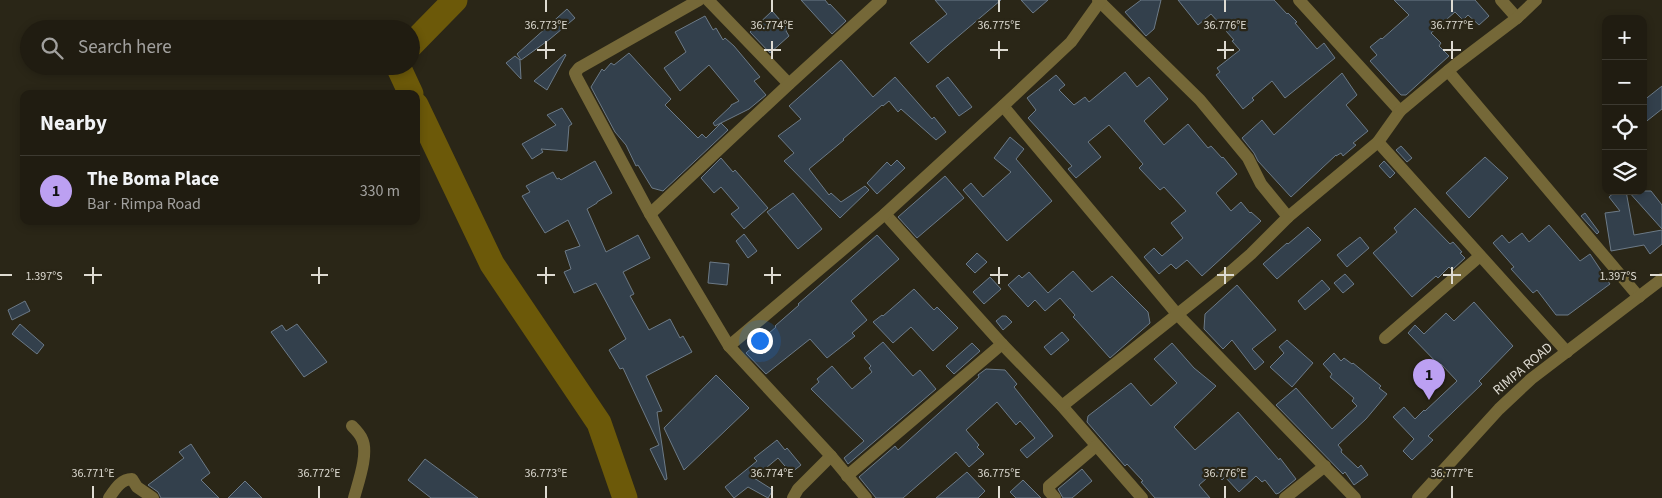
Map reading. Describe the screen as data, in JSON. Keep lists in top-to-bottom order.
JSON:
{
  "streets": {
    "street": ["RIMPA ROAD"]
  },
  "page": {
    "map_buttons": ["+", "−"],
    "search": "Search here",
    "heading": "Nearby",
    "list": [
      {
        "mark": "1",
        "name": "The Boma Place",
        "note": "Bar · Rimpa Road",
        "value": "330 m"
      }
    ],
    "pins": "1"
  },
  "coordinates": [
    "36.773°E",
    "36.774°E",
    "36.775°E",
    "36.776°E",
    "36.777°E",
    "1.397°S",
    "36.771°E",
    "36.772°E"
  ]
}
